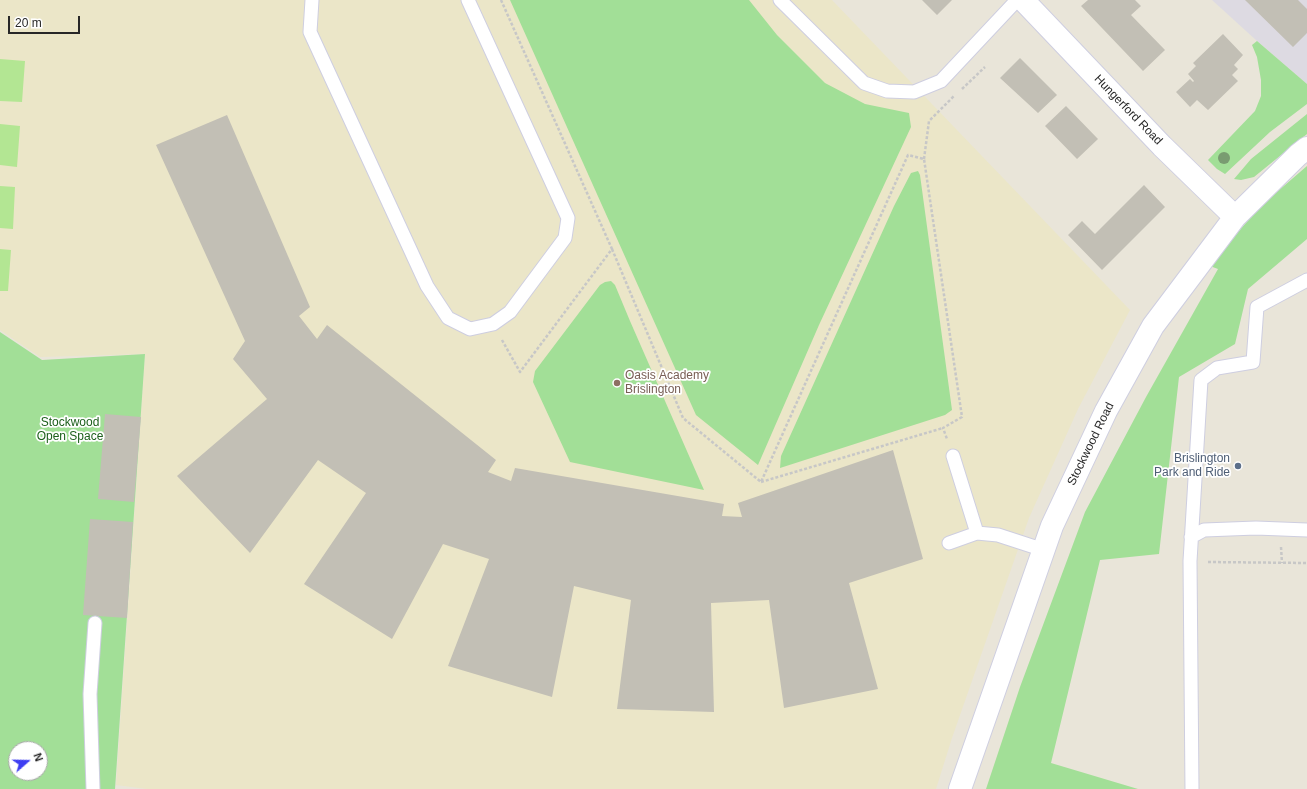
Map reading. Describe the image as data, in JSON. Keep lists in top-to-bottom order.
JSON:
{
  "streets": {
    "street": ["Hungerford Road", "Stockwood Road"]
  },
  "crossings": [
    ["Hungerford Road", "Stockwood Road"]
  ],
  "parks": ["Stockwood Open Space"],
  "places": ["Oasis Academy Brislington", "Brislington Park and Ride"],
  "scale_bar": "20 m",
  "north": "right"
}
